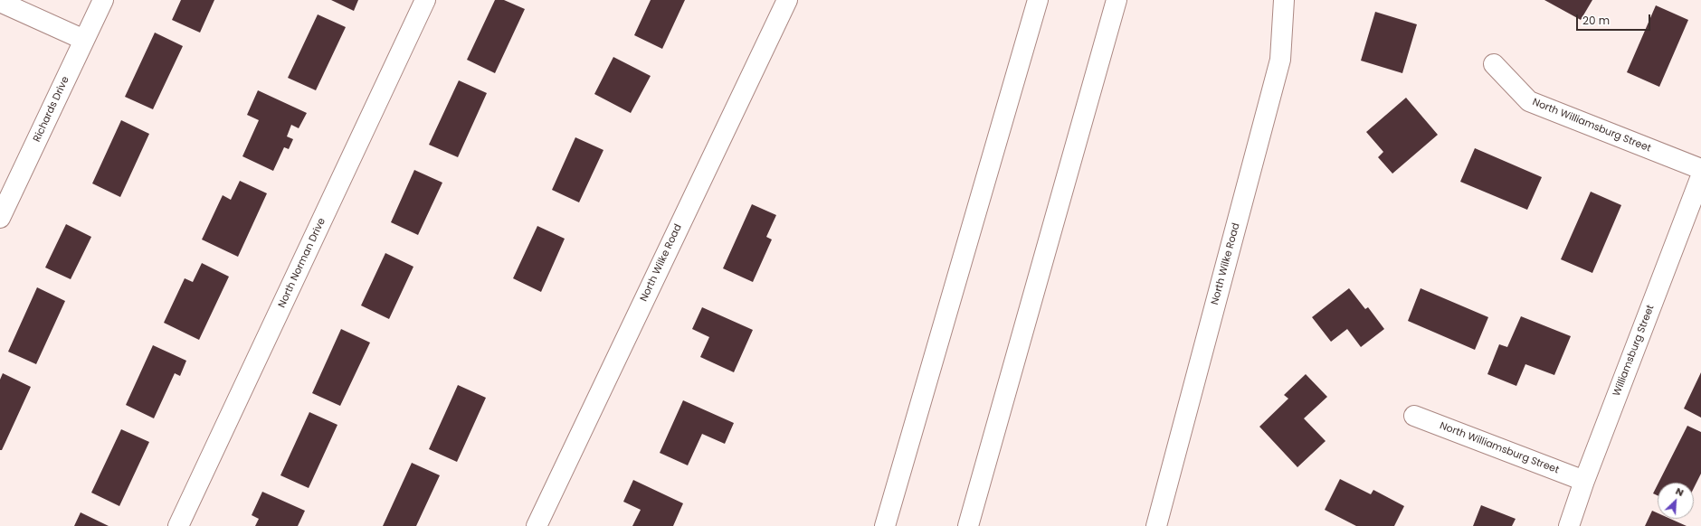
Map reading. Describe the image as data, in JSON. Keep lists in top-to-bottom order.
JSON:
{
  "streets": {
    "main road": [
      "Richards Drive",
      "North Williamsburg Street",
      "North Norman Drive",
      "North Wilke Road",
      "Williamsburg Street"
    ]
  },
  "crossings": [
    ["North Williamsburg Street", "Williamsburg Street"]
  ],
  "scale_bar": "20 m",
  "north": "top right"
}
